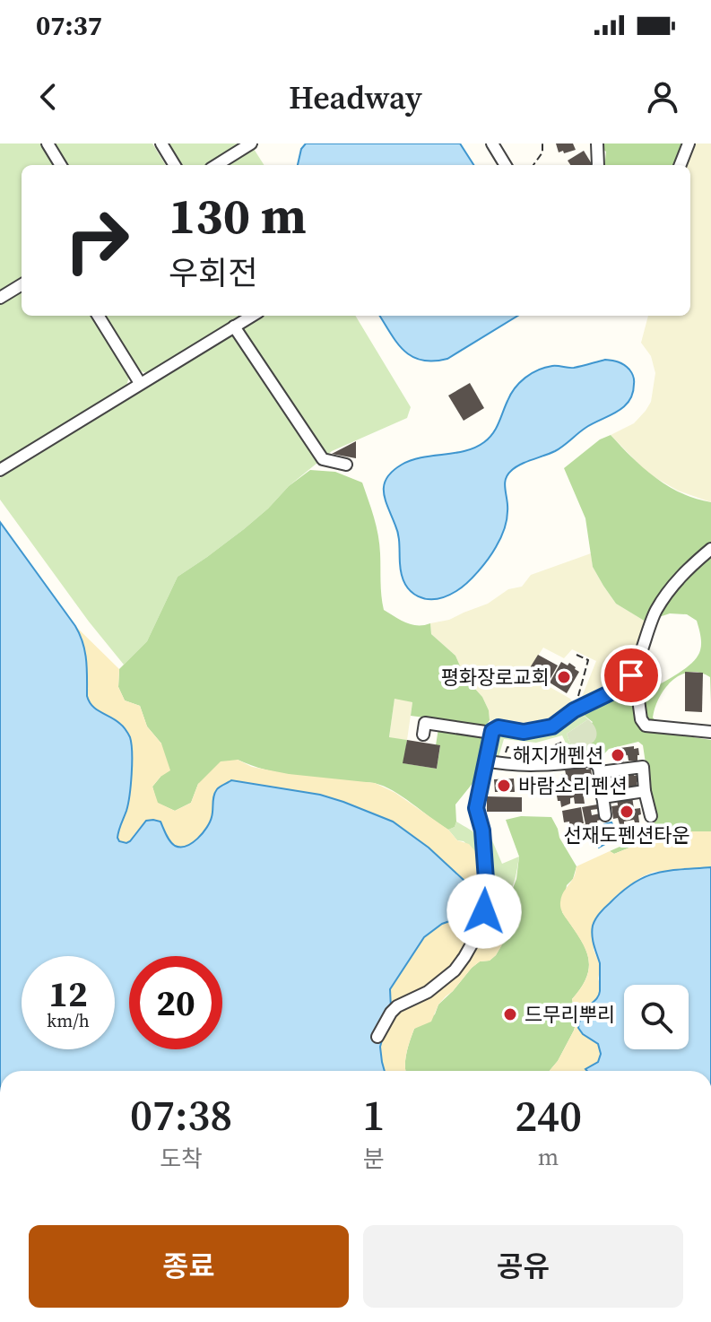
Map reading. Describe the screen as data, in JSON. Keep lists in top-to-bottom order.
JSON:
{
  "places": [
    "평화장로교회",
    "해지개펜션",
    "바람소리펜션",
    "선재도펜션타운",
    "드무리뿌리"
  ],
  "page": {
    "status": "07:37",
    "header": "Headway",
    "turn": ["130 m", "우회전"],
    "speed": "12 km/h",
    "limit": "20",
    "eta": [
      "07:38",
      "도착",
      "1",
      "분",
      "240",
      "m"
    ],
    "buttons": ["종료", "공유"]
  }
}
